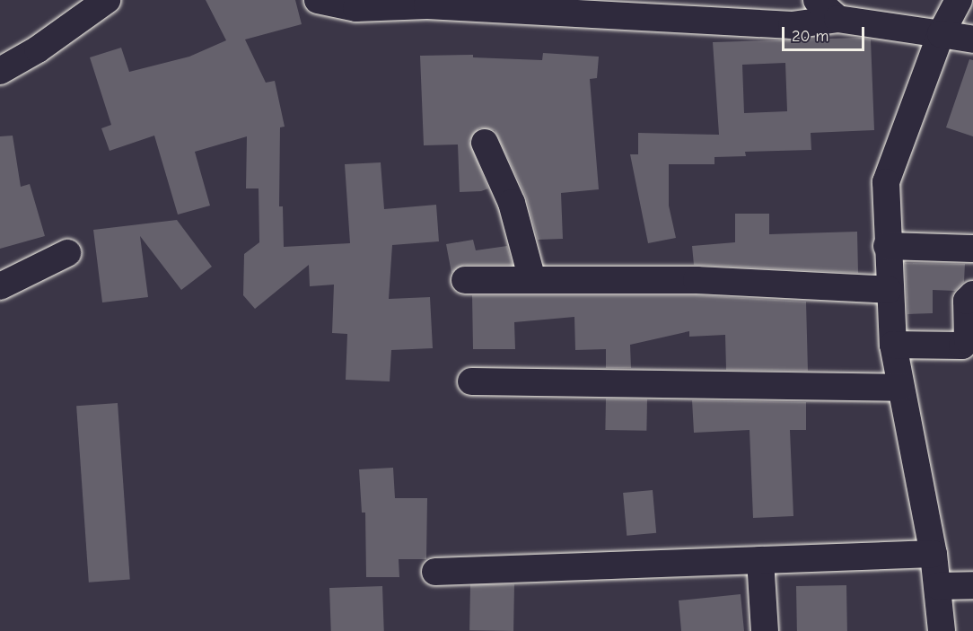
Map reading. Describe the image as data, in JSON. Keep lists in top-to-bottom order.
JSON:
{
  "scale_bar": "20 m"
}
